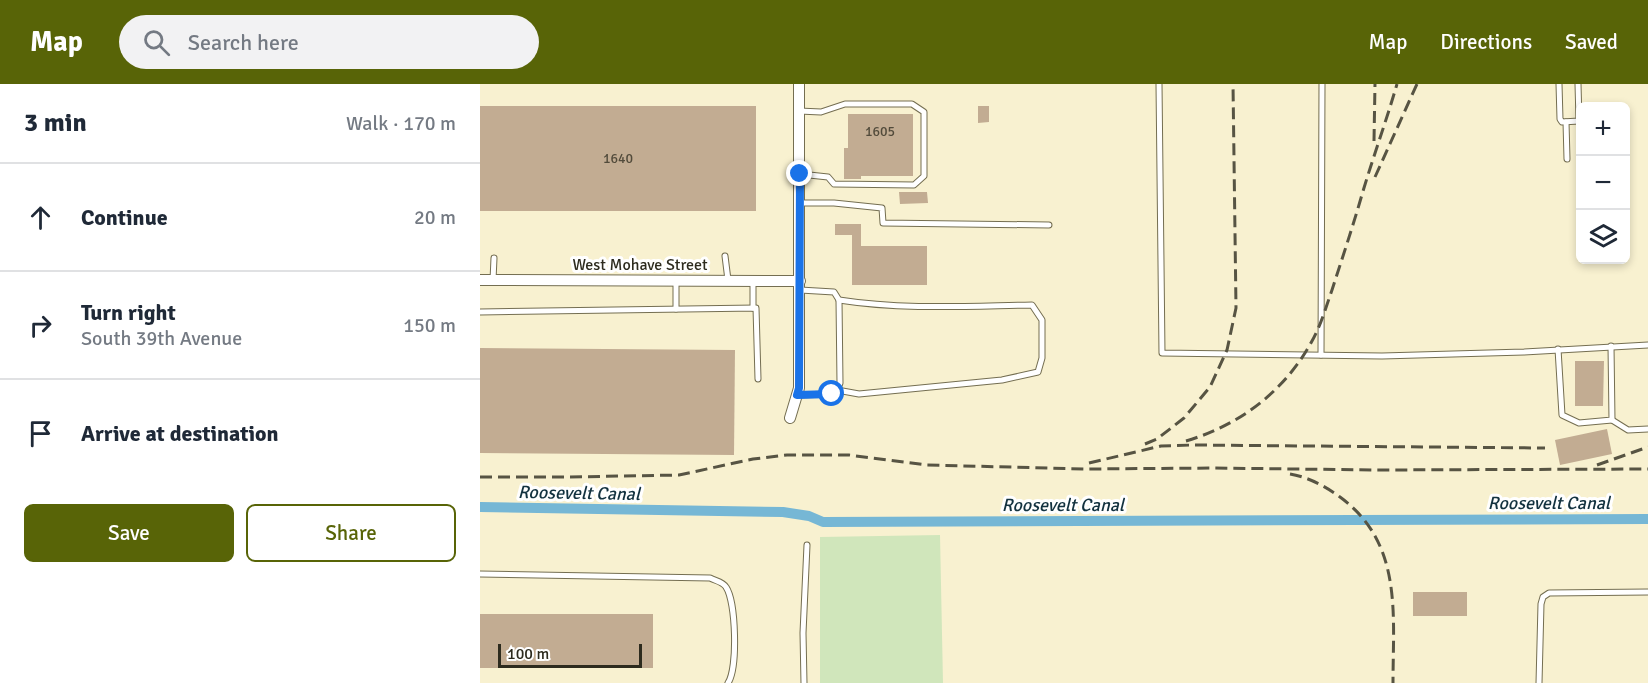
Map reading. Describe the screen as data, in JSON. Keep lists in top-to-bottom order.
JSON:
{
  "streets": {
    "street": ["West Mohave Street"]
  },
  "water": ["Roosevelt Canal"],
  "house_numbers": ["1605", "1640"],
  "scale_bar": "100 m",
  "page": {
    "header": "Map",
    "search": "Search here",
    "nav": ["Map", "Directions", "Saved"],
    "heading": ["3 min", "Walk · 170 m"],
    "map_buttons": ["+", "−"],
    "list": [
      ["Continue", "20 m"],
      ["Turn right", "South 39th Avenue", "150 m"],
      "Arrive at destination"
    ],
    "buttons": ["Save", "Share"],
    "scale": "100 m"
  }
}
